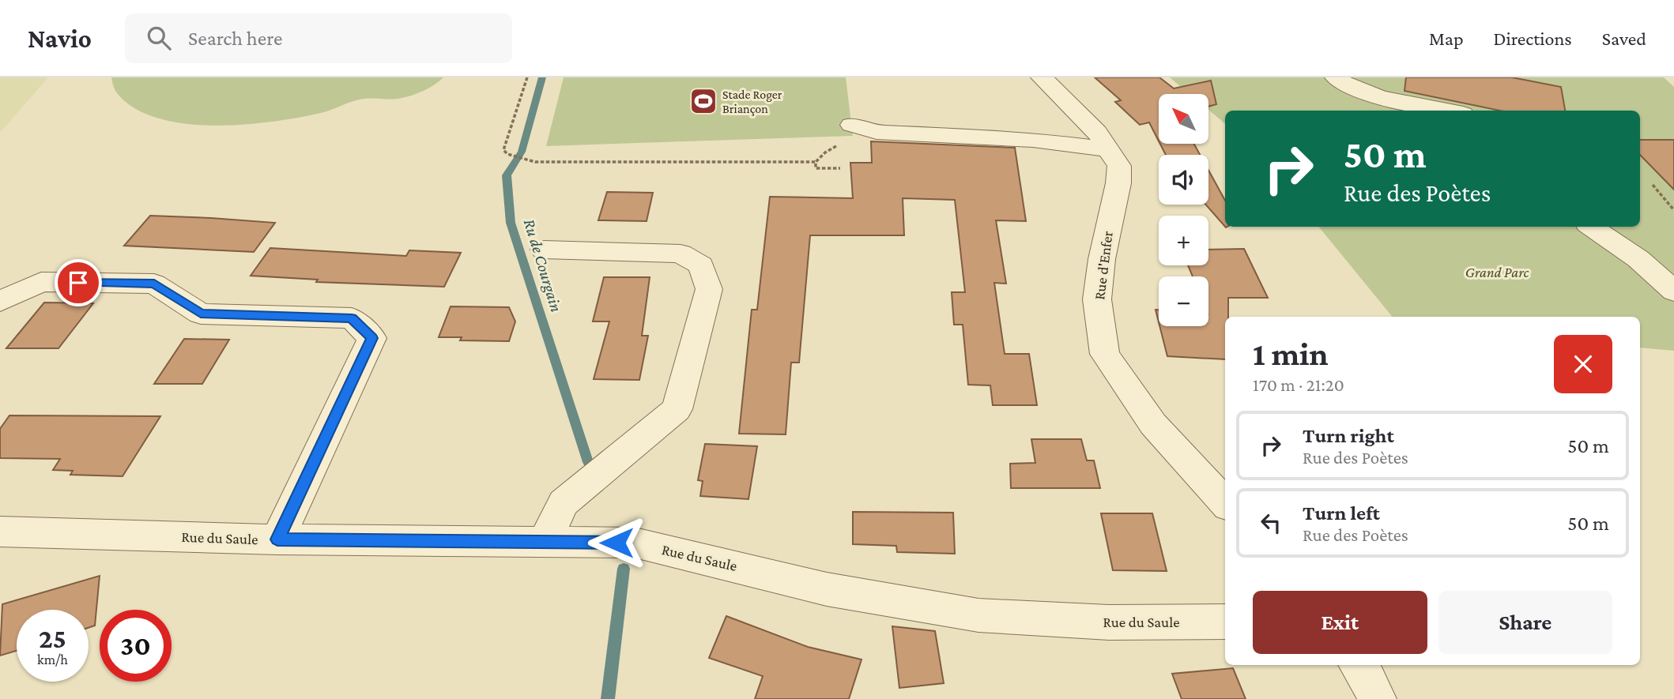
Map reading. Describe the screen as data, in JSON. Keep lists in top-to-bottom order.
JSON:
{
  "streets": {
    "street": ["Rue d'Enfer", "Rue du Saule"]
  },
  "water": ["Ru de Courgain"],
  "parks": ["Grand Parc"],
  "places": {
    "sports": ["Stade Roger Briançon"]
  },
  "north": "top left",
  "page": {
    "header": "Navio",
    "search": "Search here",
    "nav": ["Map", "Directions", "Saved"],
    "map_buttons": ["+", "−"],
    "turn": ["50 m", "Rue des Poètes"],
    "heading": ["1 min", "170 m · 21:20"],
    "list": [
      {
        "name": "Turn right",
        "note": "Rue des Poètes",
        "value": "50 m"
      },
      {
        "name": "Turn left",
        "note": "Rue des Poètes",
        "value": "50 m"
      }
    ],
    "buttons": ["Exit", "Share"],
    "speed": "25 km/h",
    "limit": "30"
  }
}
